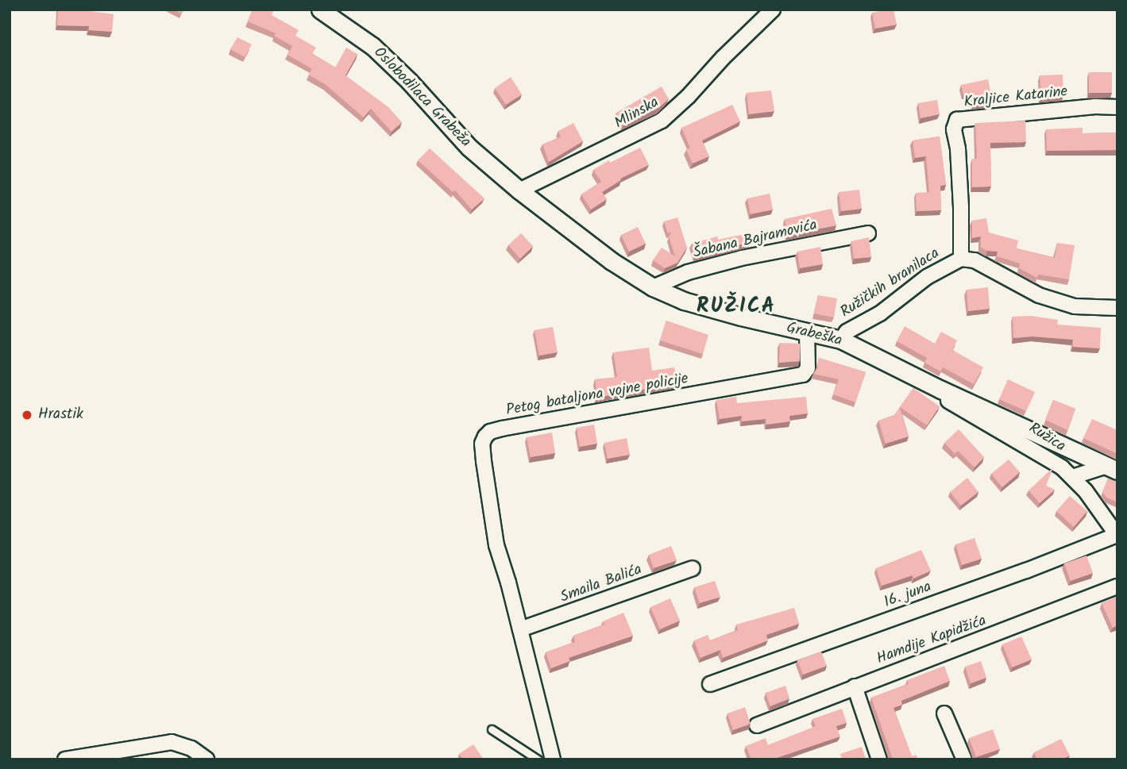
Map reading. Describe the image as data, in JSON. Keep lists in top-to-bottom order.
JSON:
{
  "streets": {
    "street": [
      "Oslobodilaca Grabeža",
      "Kraljice Katarine",
      "Mlinska",
      "Šabana Bajramovića",
      "Ružičkih branilaca",
      "Grabeška",
      "Petog bataljona vojne policije",
      "Ružica",
      "Smaila Balića",
      "16. juna",
      "Hamdije Kapidžića"
    ]
  },
  "crossings": [
    ["Oslobodilaca Grabeža", "Mlinska"],
    ["Oslobodilaca Grabeža", "Grabeška"],
    ["Kraljice Katarine", "Ružičkih branilaca"],
    ["Mlinska", "Grabeška"],
    ["Šabana Bajramovića", "Grabeška"],
    ["Ružičkih branilaca", "Grabeška"],
    ["Grabeška", "Petog bataljona vojne policije"],
    ["Grabeška", "Ružica"],
    ["Petog bataljona vojne policije", "Smaila Balića"],
    ["Ružica", "16. juna"]
  ],
  "districts": ["RUŽICA"],
  "places": ["Hrastik"]
}
